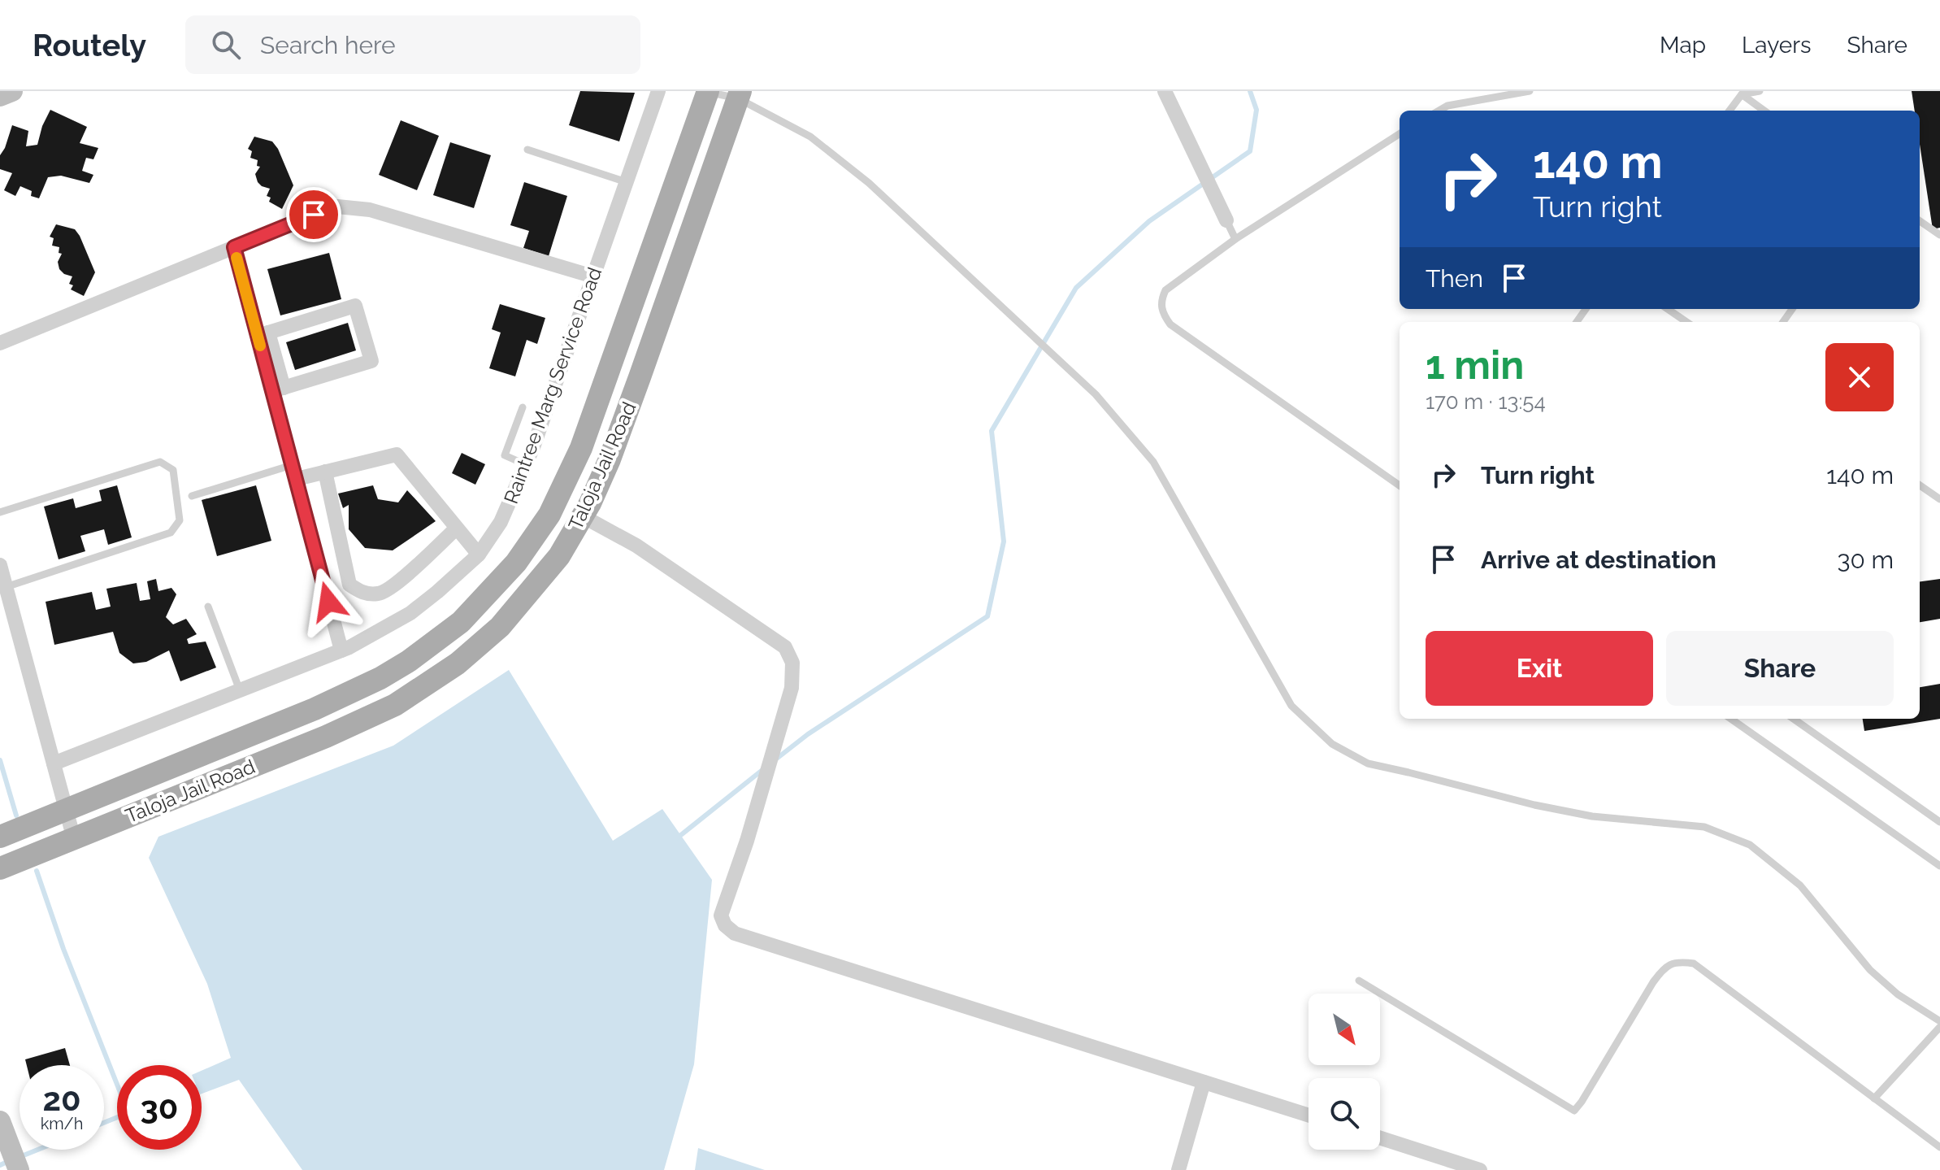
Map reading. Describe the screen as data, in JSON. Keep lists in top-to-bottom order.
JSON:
{
  "streets": {
    "main road": ["Taloja Jail Road"],
    "street": ["Raintree Marg Service Road"]
  },
  "north": "bottom right",
  "page": {
    "header": "Routely",
    "search": "Search here",
    "nav": ["Map", "Layers", "Share"],
    "turn": ["140 m", "Turn right"],
    "then": "Then",
    "heading": ["1 min", "170 m · 13:54"],
    "list": [
      {
        "name": "Turn right",
        "value": "140 m"
      },
      {
        "name": "Arrive at destination",
        "value": "30 m"
      }
    ],
    "buttons": ["Exit", "Share"],
    "speed": "20 km/h",
    "limit": "30"
  }
}
